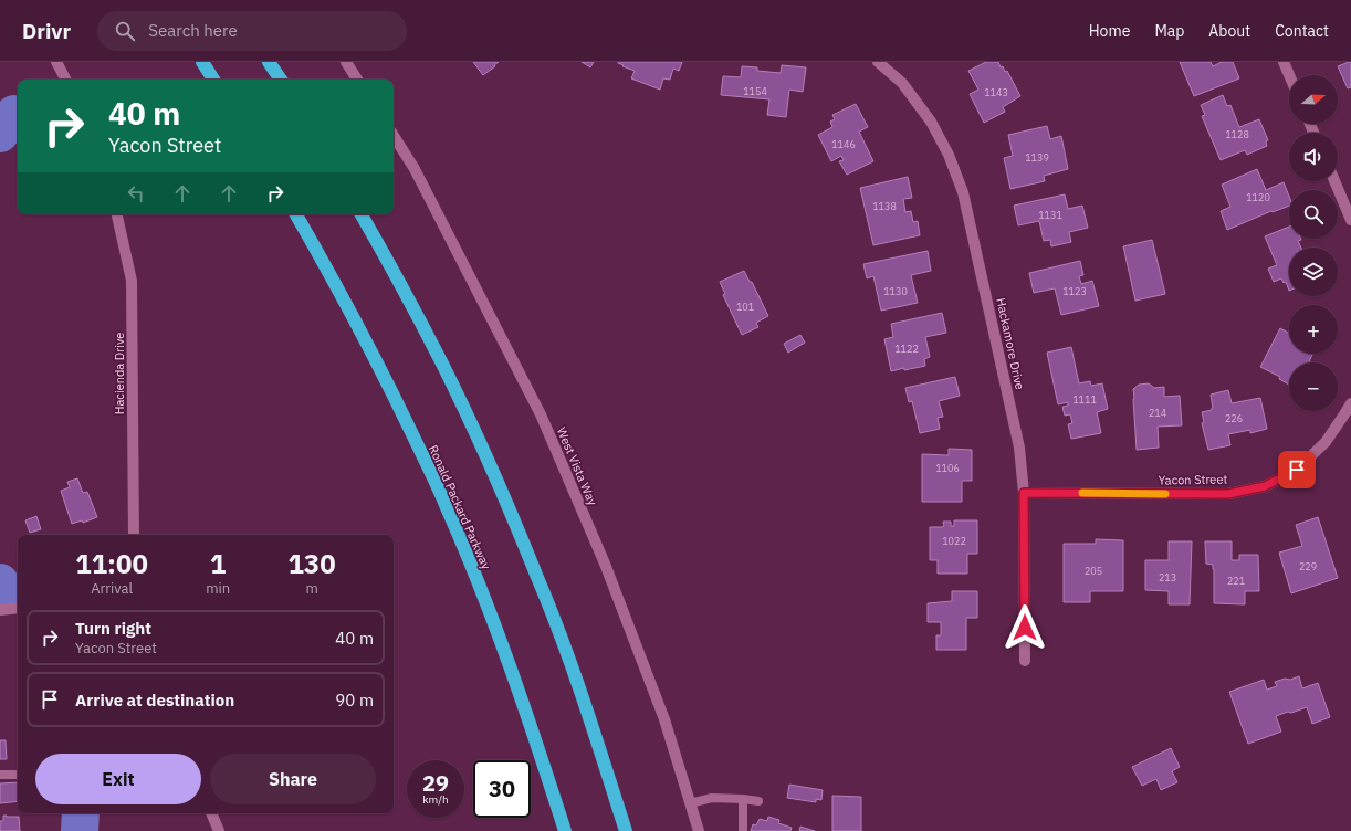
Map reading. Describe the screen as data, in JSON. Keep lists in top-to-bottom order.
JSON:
{
  "streets": {
    "highway": ["Ronald Packard Parkway"],
    "main road": [
      "Hackamore Drive",
      "Hacienda Drive",
      "West Vista Way",
      "Yacon Street"
    ]
  },
  "crossings": [
    ["Hackamore Drive", "Yacon Street"]
  ],
  "house_numbers": [
    "1154",
    "1143",
    "1128",
    "1146",
    "1139",
    "1120",
    "1138",
    "1131",
    "1130",
    "1123",
    "101",
    "1122",
    "1111",
    "214",
    "226",
    "1106",
    "1022",
    "229",
    "205",
    "213",
    "221"
  ],
  "north": "right",
  "page": {
    "header": "Drivr",
    "search": "Search here",
    "nav": [
      "Home",
      "Map",
      "About",
      "Contact"
    ],
    "map_buttons": ["+", "−"],
    "turn": ["40 m", "Yacon Street"],
    "eta": [
      "11:00",
      "Arrival",
      "1",
      "min",
      "130",
      "m"
    ],
    "list": [
      {
        "name": "Turn right",
        "note": "Yacon Street",
        "value": "40 m"
      },
      {
        "name": "Arrive at destination",
        "value": "90 m"
      }
    ],
    "buttons": ["Exit", "Share"],
    "speed": "29 km/h",
    "limit": "30"
  }
}
